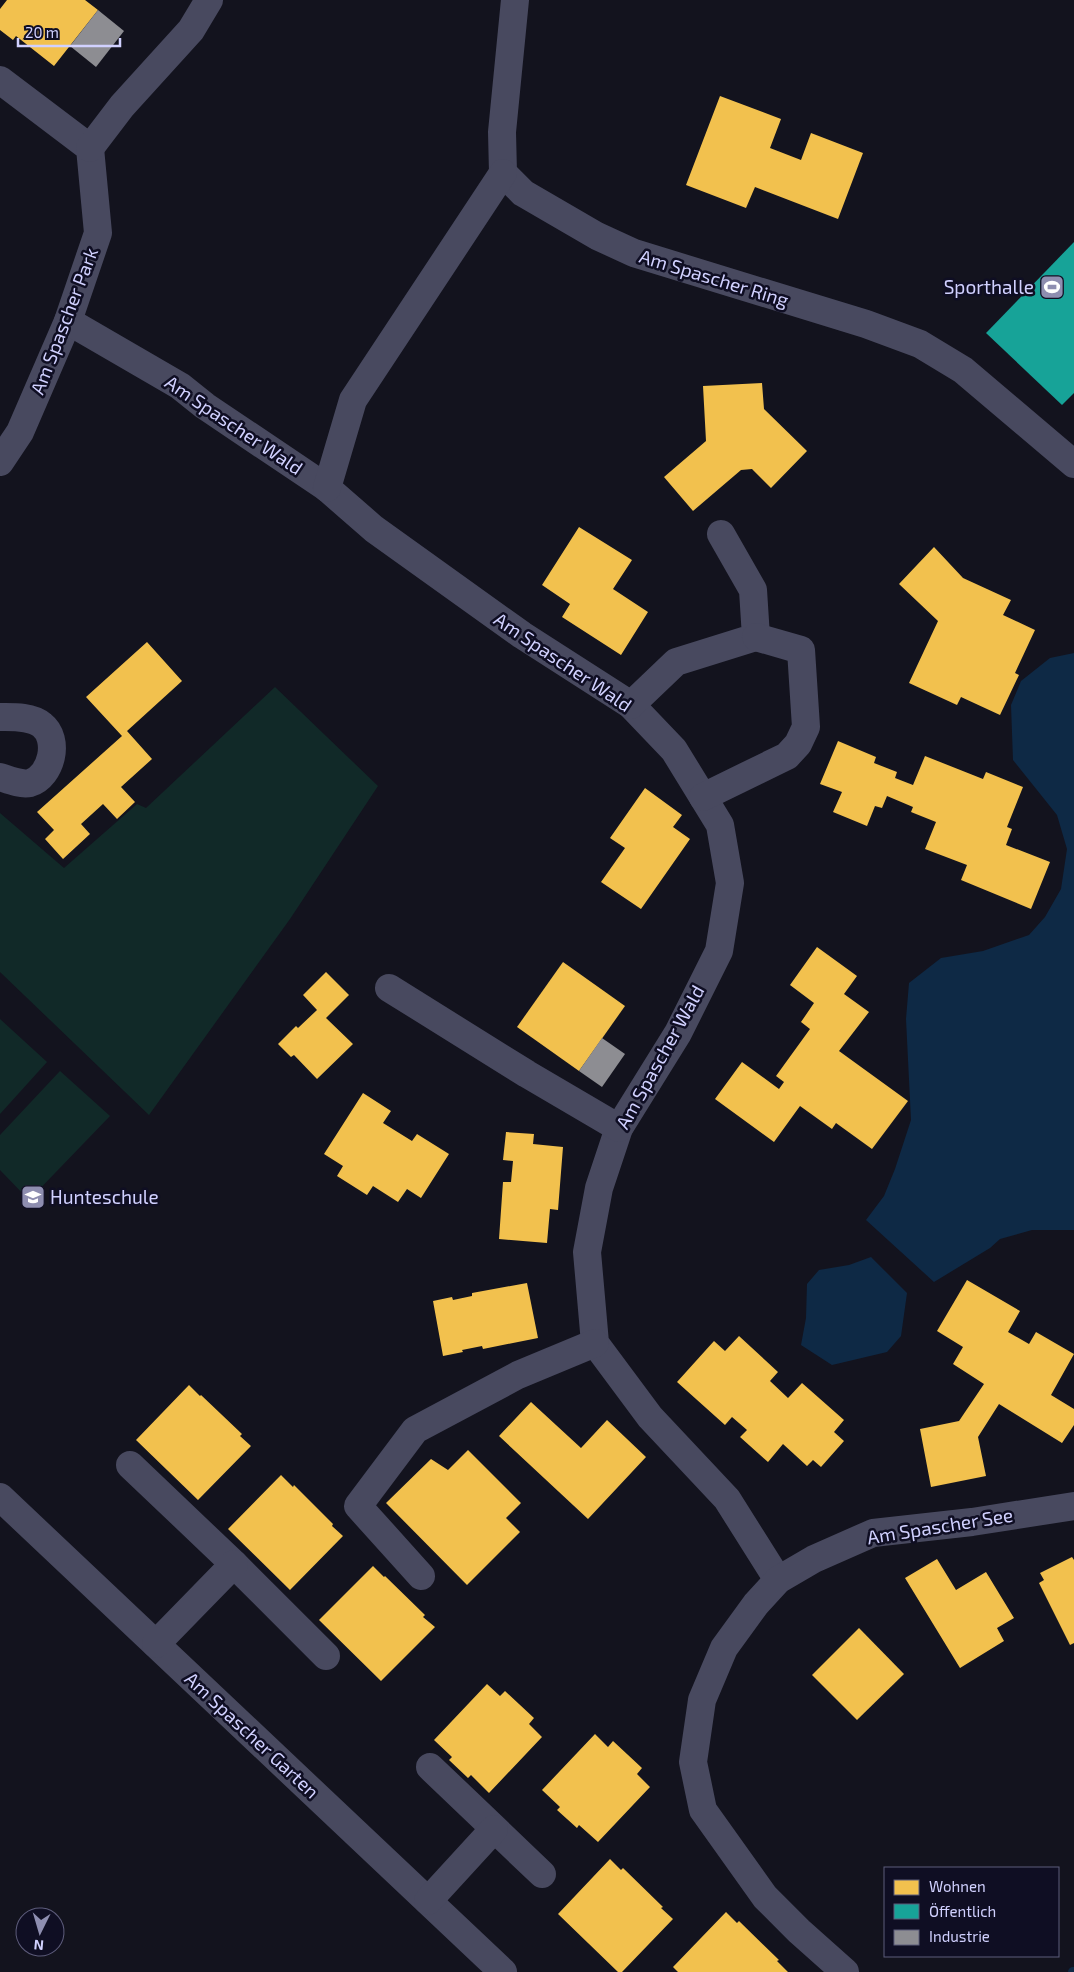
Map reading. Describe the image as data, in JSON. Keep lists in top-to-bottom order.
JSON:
{
  "streets": {
    "street": [
      "Am Spascher Ring",
      "Am Spascher Park",
      "Am Spascher Wald",
      "Am Spascher See",
      "Am Spascher Garten"
    ]
  },
  "crossings": [
    ["Am Spascher Park", "Am Spascher Wald"]
  ],
  "places": {
    "sports": ["Sporthalle"],
    "school or university": ["Hunteschule"]
  },
  "legend": ["Wohnen", "Öffentlich", "Industrie"],
  "scale_bar": "20 m",
  "north": "bottom"
}
